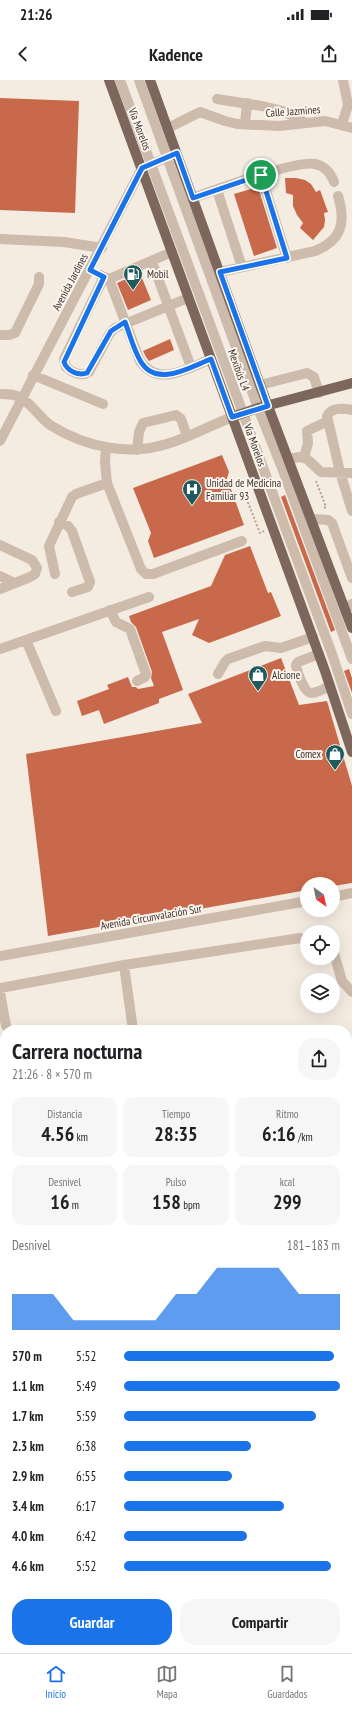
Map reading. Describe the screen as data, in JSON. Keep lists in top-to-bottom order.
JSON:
{
  "streets": {
    "main road": ["Vía Morelos"],
    "street": [
      "Calle Jazmines",
      "Avenida Jardines",
      "Mexibús L4",
      "Avenida Circunvalación Sur"
    ]
  },
  "crossings": [
    ["Vía Morelos", "Avenida Jardines"],
    ["Vía Morelos", "Mexibús L4"],
    ["Avenida Jardines", "Mexibús L4"]
  ],
  "places": {
    "fuel station": ["Mobil"],
    "hospital": ["Unidad de Medicina Familiar 93"],
    "shop": ["Alcione", "Comex"]
  },
  "north": "bottom right",
  "page": {
    "status": "21:26",
    "header": "Kadence",
    "heading": ["Carrera nocturna", "21:26 · 8 × 570 m"],
    "stats": [
      ["Distancia", "4.56 km"],
      ["Tiempo", "28:35"],
      ["Ritmo", "6:16 /km"],
      ["Desnivel", "16 m"],
      ["Pulso", "158 bpm"],
      ["kcal", "299"]
    ],
    "chart": ["Desnivel", "181–183 m"],
    "list": [
      {
        "name": "570 m",
        "note": "5:52"
      },
      {
        "name": "1.1 km",
        "note": "5:49"
      },
      {
        "name": "1.7 km",
        "note": "5:59"
      },
      {
        "name": "2.3 km",
        "note": "6:38"
      },
      {
        "name": "2.9 km",
        "note": "6:55"
      },
      {
        "name": "3.4 km",
        "note": "6:17"
      },
      {
        "name": "4.0 km",
        "note": "6:42"
      },
      {
        "name": "4.6 km",
        "note": "5:52"
      }
    ],
    "buttons": ["Guardar", "Compartir"],
    "tabs": ["Inicio", "Mapa", "Guardados"]
  }
}
